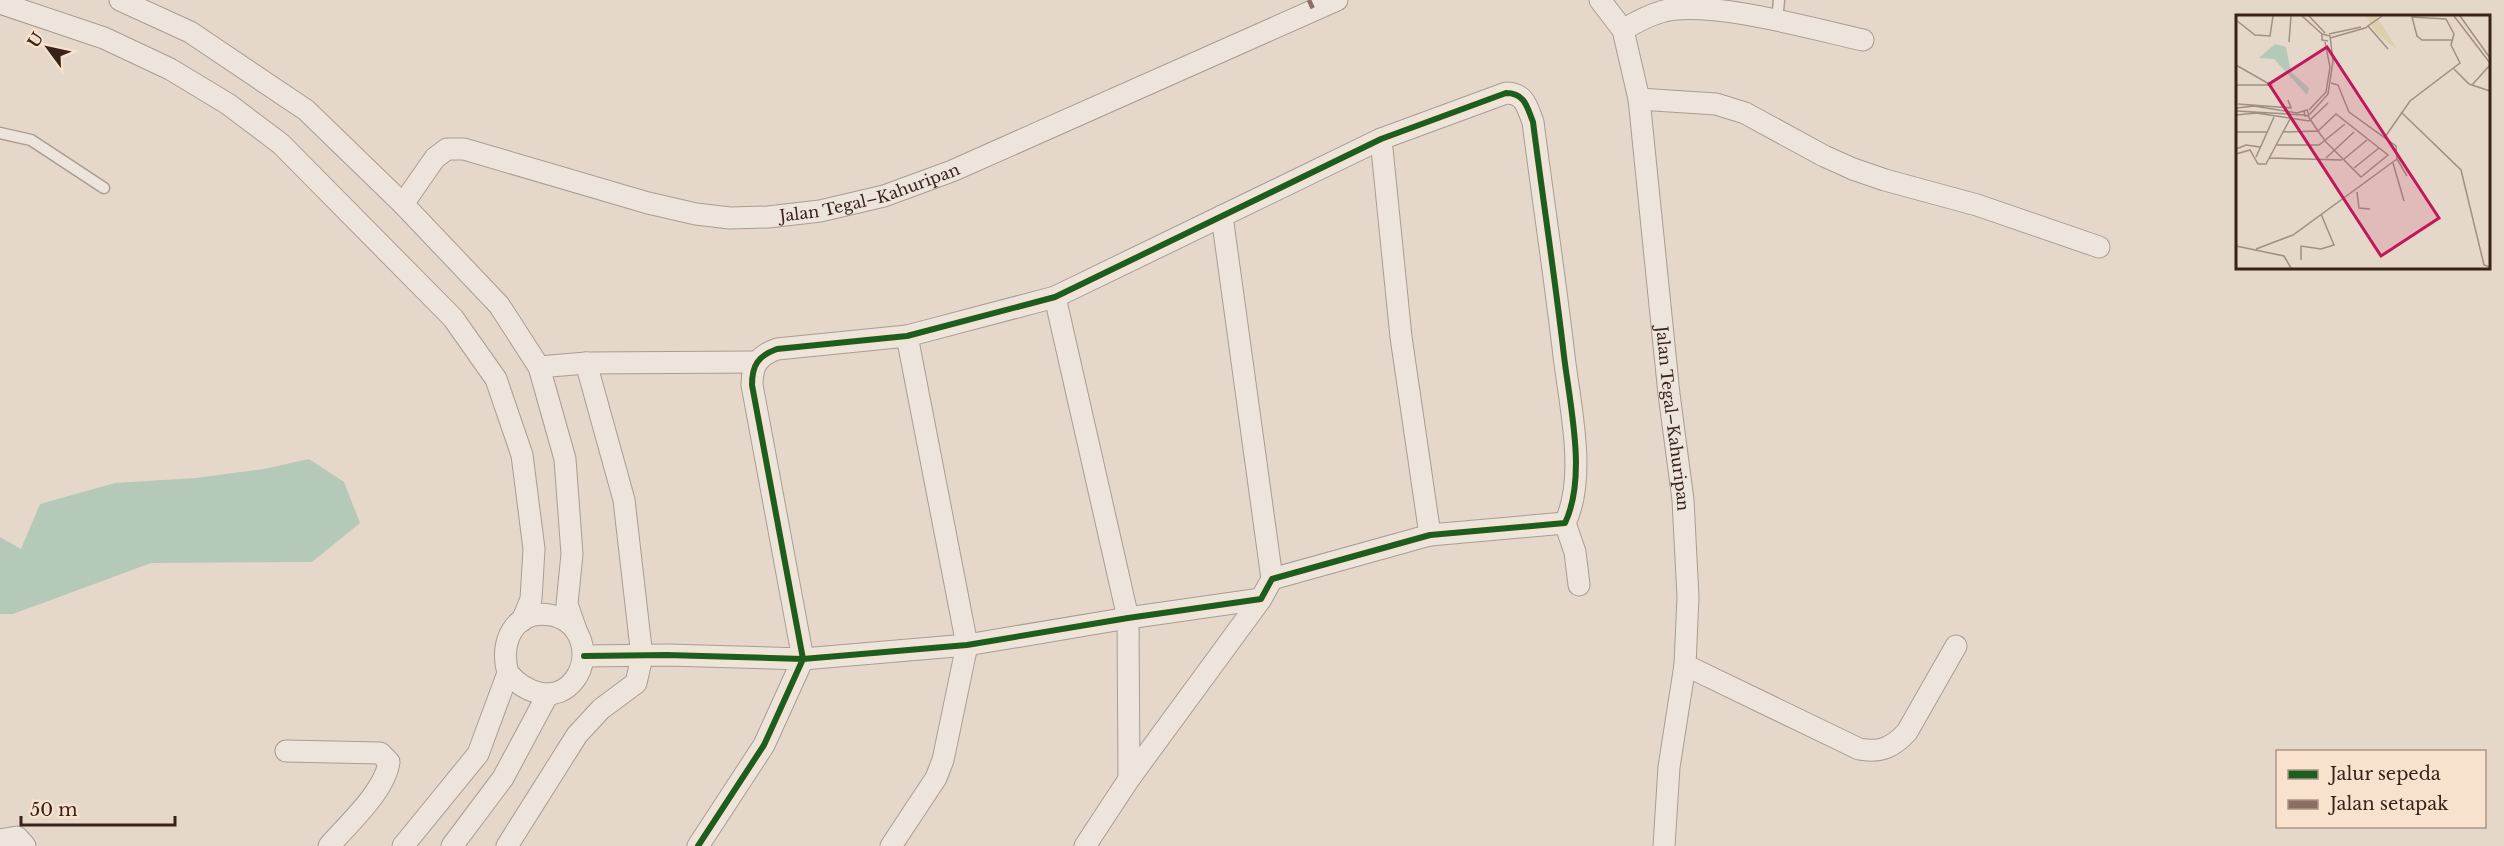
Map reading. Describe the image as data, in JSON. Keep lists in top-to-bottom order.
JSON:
{
  "streets": {
    "street": ["Jalan Tegal–Kahuripan"]
  },
  "legend": ["Jalur sepeda", "Jalan setapak"],
  "scale_bar": "50 m",
  "north": "top left"
}
